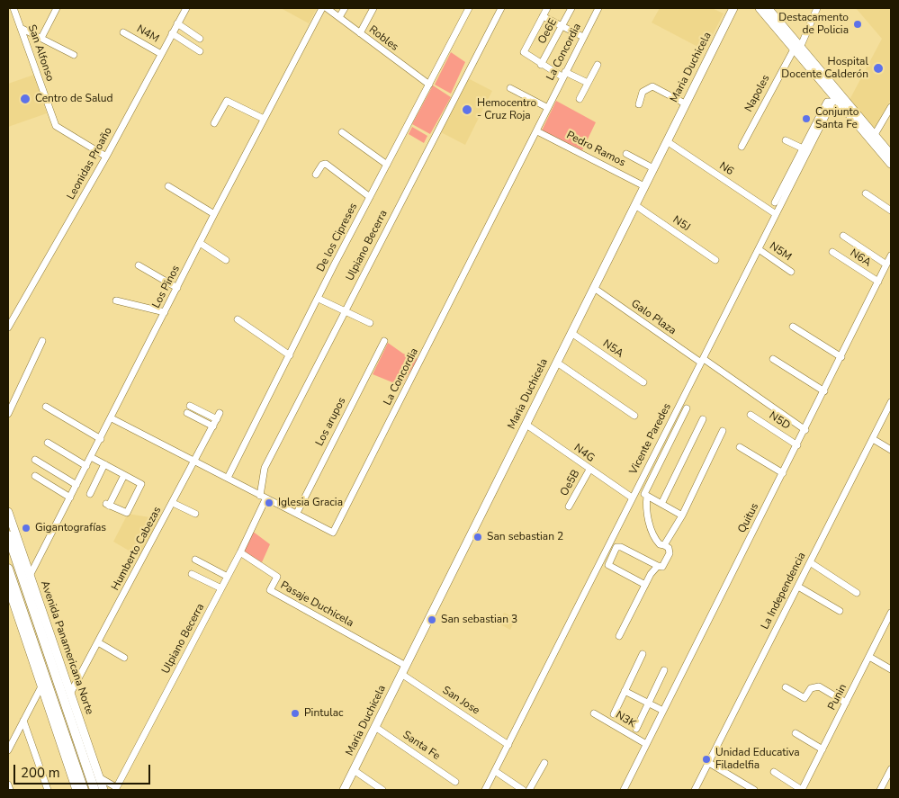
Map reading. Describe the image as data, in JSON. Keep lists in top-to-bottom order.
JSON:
{
  "streets": {
    "highway": ["Avenida Panamericana Norte"],
    "main road": ["Maria Duchicela"],
    "street": [
      "Oe6E",
      "N4M",
      "Robles",
      "La Concordia",
      "San Alfonso",
      "Napoles",
      "Pedro Ramos",
      "Leonidas Proaño",
      "N6",
      "N5J",
      "De los Cipreses",
      "Ulpiano Becerra",
      "N5M",
      "N6A",
      "Los Pinos",
      "Galo Plaza",
      "N5A",
      "N5D",
      "Los arupos",
      "Vicente Paredes",
      "N4G",
      "Oe5B",
      "Quitus",
      "Humberto Cabezas",
      "La Independencia",
      "Pasaje Duchicela",
      "Punin",
      "San Jose",
      "N3K",
      "Santa Fe"
    ]
  },
  "crossings": [
    ["N4M", "Leonidas Proaño"],
    ["Robles", "De los Cipreses"],
    ["La Concordia", "Pedro Ramos"],
    ["La Concordia", "De los Cipreses"],
    ["La Concordia", "Ulpiano Becerra"],
    ["La Concordia", "Los Pinos"],
    ["La Concordia", "Los arupos"],
    ["La Concordia", "Humberto Cabezas"],
    ["San Alfonso", "Leonidas Proaño"],
    ["Maria Duchicela", "Pedro Ramos"],
    ["Maria Duchicela", "N6"],
    ["Maria Duchicela", "N5J"],
    ["Maria Duchicela", "Galo Plaza"],
    ["Maria Duchicela", "N5A"],
    ["Maria Duchicela", "N4G"],
    ["Maria Duchicela", "Pasaje Duchicela"],
    ["Maria Duchicela", "San Jose"],
    ["Maria Duchicela", "Santa Fe"],
    ["N6", "Vicente Paredes"],
    ["Ulpiano Becerra", "Pasaje Duchicela"],
    ["Ulpiano Becerra", "Avenida Panamericana Norte"],
    ["N5M", "Vicente Paredes"],
    ["N6A", "Quitus"],
    ["Los Pinos", "Avenida Panamericana Norte"],
    ["Galo Plaza", "Vicente Paredes"],
    ["Galo Plaza", "Quitus"],
    ["N5D", "Quitus"],
    ["Vicente Paredes", "N4G"],
    ["Vicente Paredes", "San Jose"],
    ["N4G", "Oe5B"],
    ["Quitus", "N3K"],
    ["Humberto Cabezas", "Avenida Panamericana Norte"]
  ],
  "places": [
    "Destacamento de Policia",
    "Hospital Docente Calderón",
    "Centro de Salud",
    "Hemocentro - Cruz Roja",
    "Conjunto Santa Fe",
    "Iglesia Gracia",
    "Gigantografías",
    "San sebastian 2",
    "San sebastian 3",
    "Pintulac",
    "Unidad Educativa Filadelfia"
  ],
  "scale_bar": "200 m"
}
